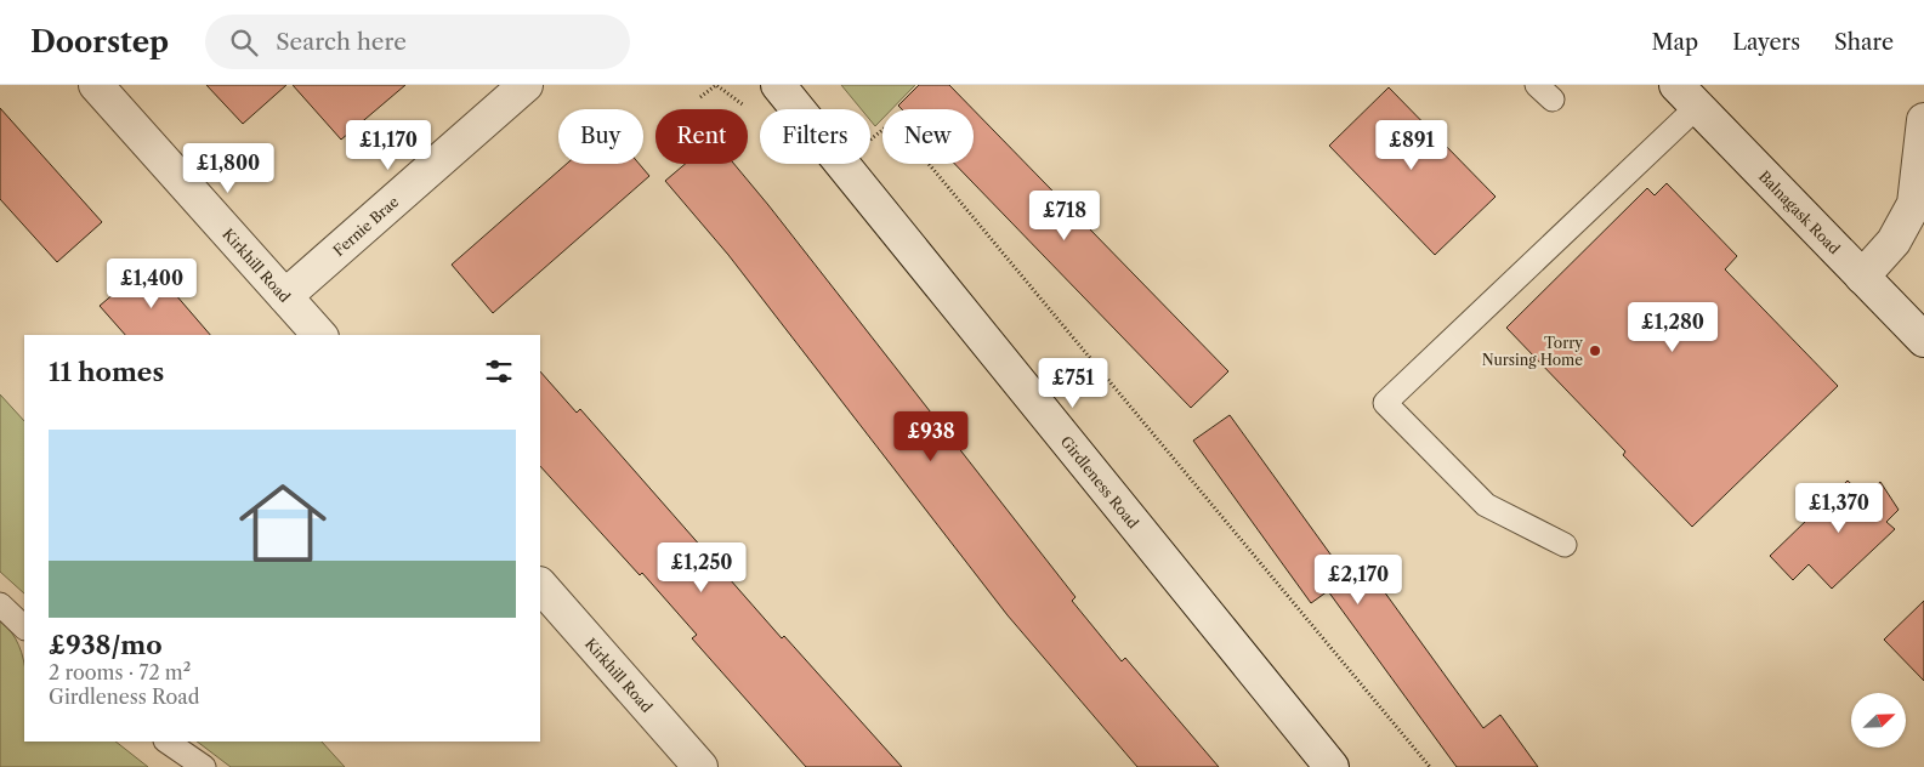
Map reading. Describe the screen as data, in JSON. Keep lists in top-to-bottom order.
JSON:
{
  "streets": {
    "street": [
      "Balnagask Road",
      "Fernie Brae",
      "Kirkhill Road",
      "Girdleness Road"
    ]
  },
  "crossings": [
    ["Fernie Brae", "Kirkhill Road"]
  ],
  "places": ["Torry Nursing Home"],
  "north": "top right",
  "page": {
    "header": "Doorstep",
    "search": "Search here",
    "nav": ["Map", "Layers", "Share"],
    "chip": [
      "Buy",
      "Rent",
      "Filters",
      "New"
    ],
    "price": [
      "£1,170",
      "£891",
      "£1,800",
      "£718",
      "£1,400",
      "£1,280",
      "£751",
      "£938",
      "£1,370",
      "£1,250",
      "£2,170"
    ],
    "heading": "11 homes",
    "list": [
      {
        "name": "£938/mo",
        "note": "2 rooms · 72 m² · Girdleness Road"
      }
    ]
  }
}
